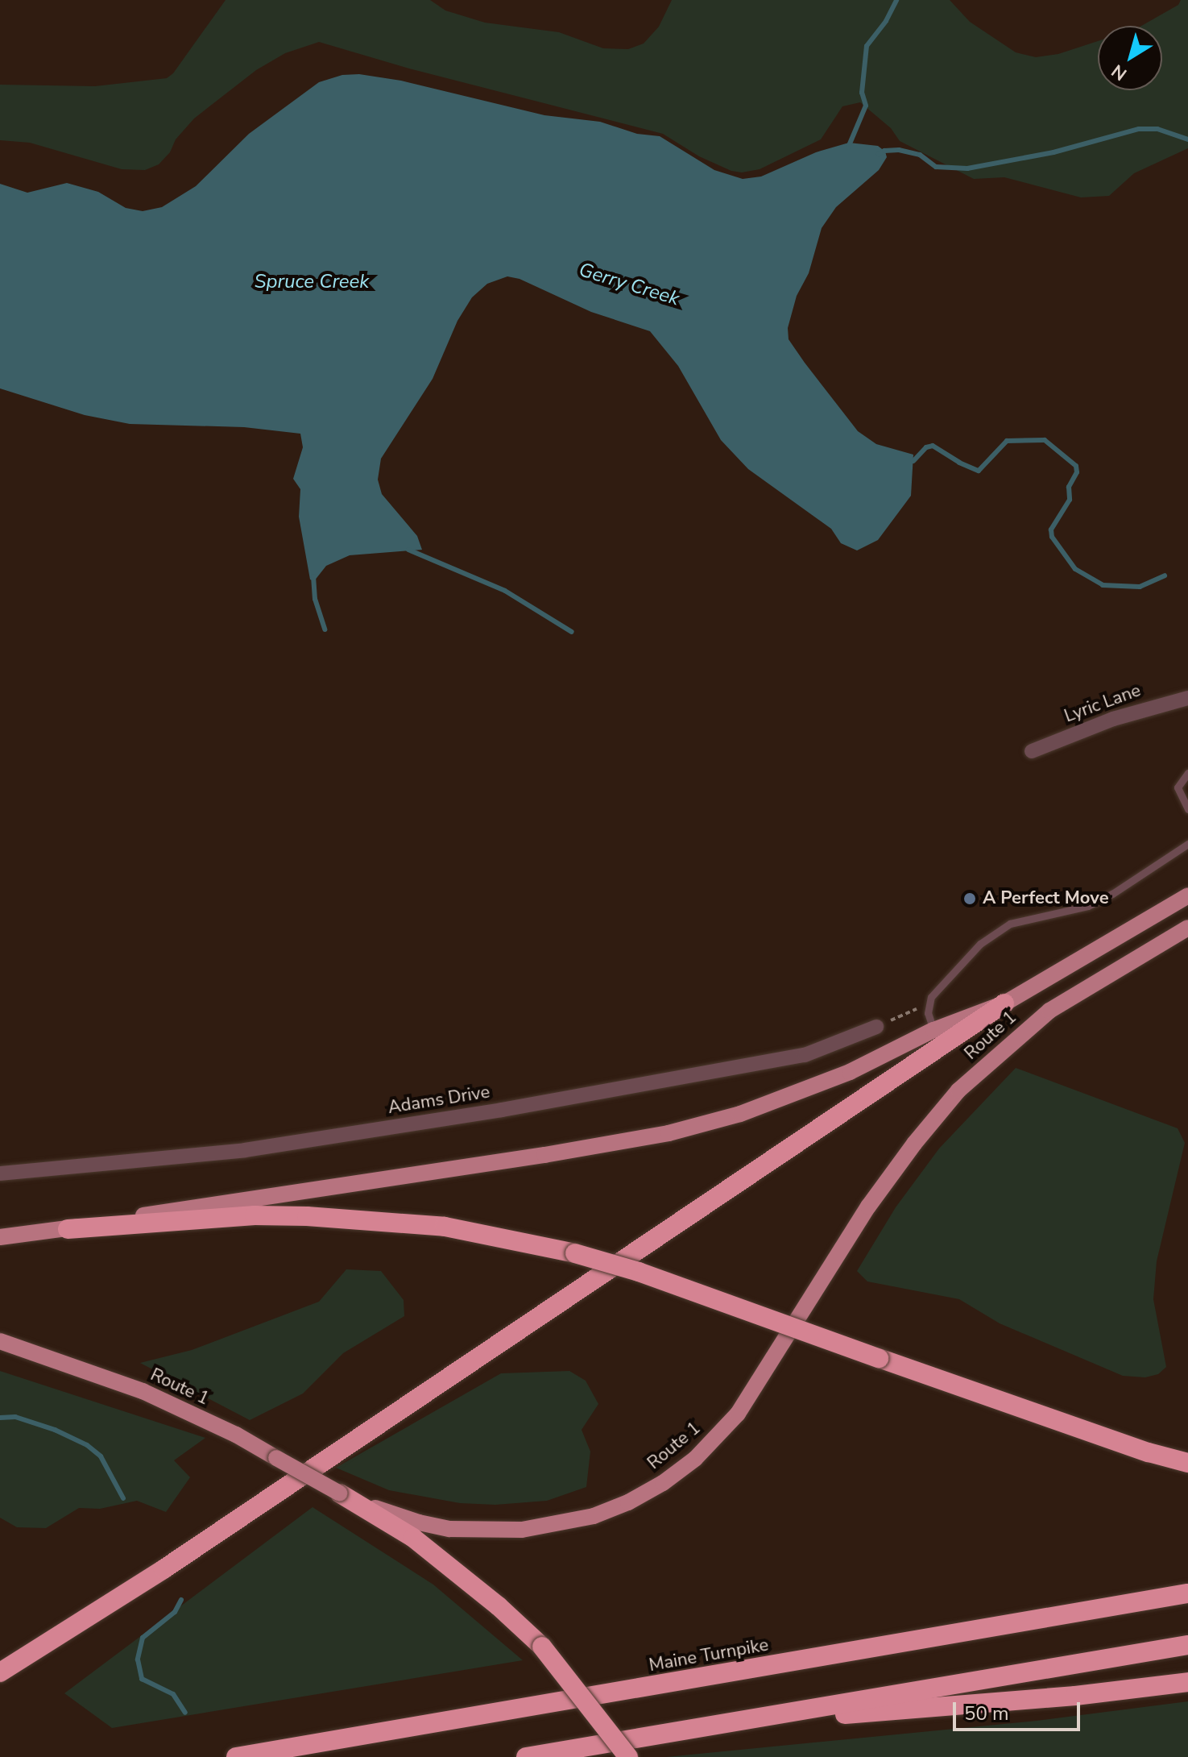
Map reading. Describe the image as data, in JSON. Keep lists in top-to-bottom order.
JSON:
{
  "streets": {
    "highway": ["Maine Turnpike"],
    "main road": ["Route 1"],
    "street": ["Lyric Lane", "Adams Drive"]
  },
  "water": ["Spruce Creek", "Gerry Creek"],
  "places": ["A Perfect Move"],
  "scale_bar": "50 m",
  "north": "bottom left"
}
